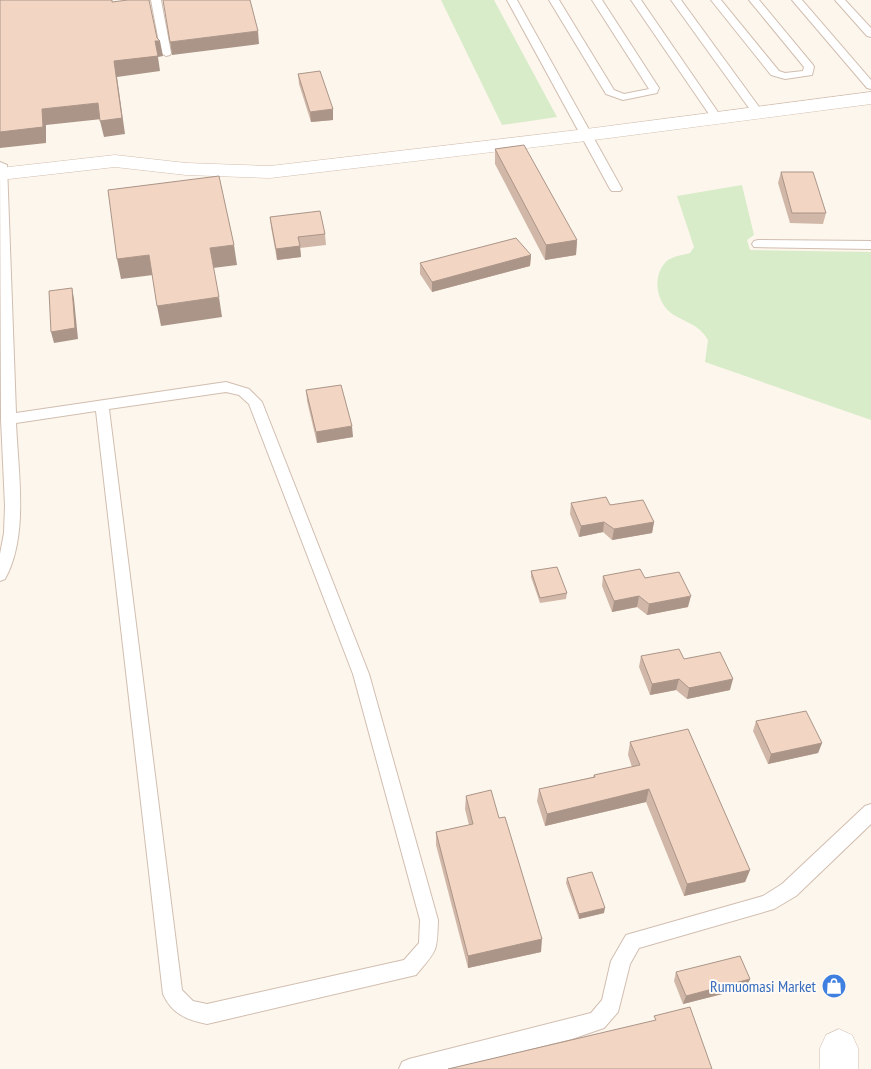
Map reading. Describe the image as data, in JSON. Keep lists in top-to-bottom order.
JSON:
{
  "places": {
    "shop": ["Rumuomasi Market"]
  }
}
